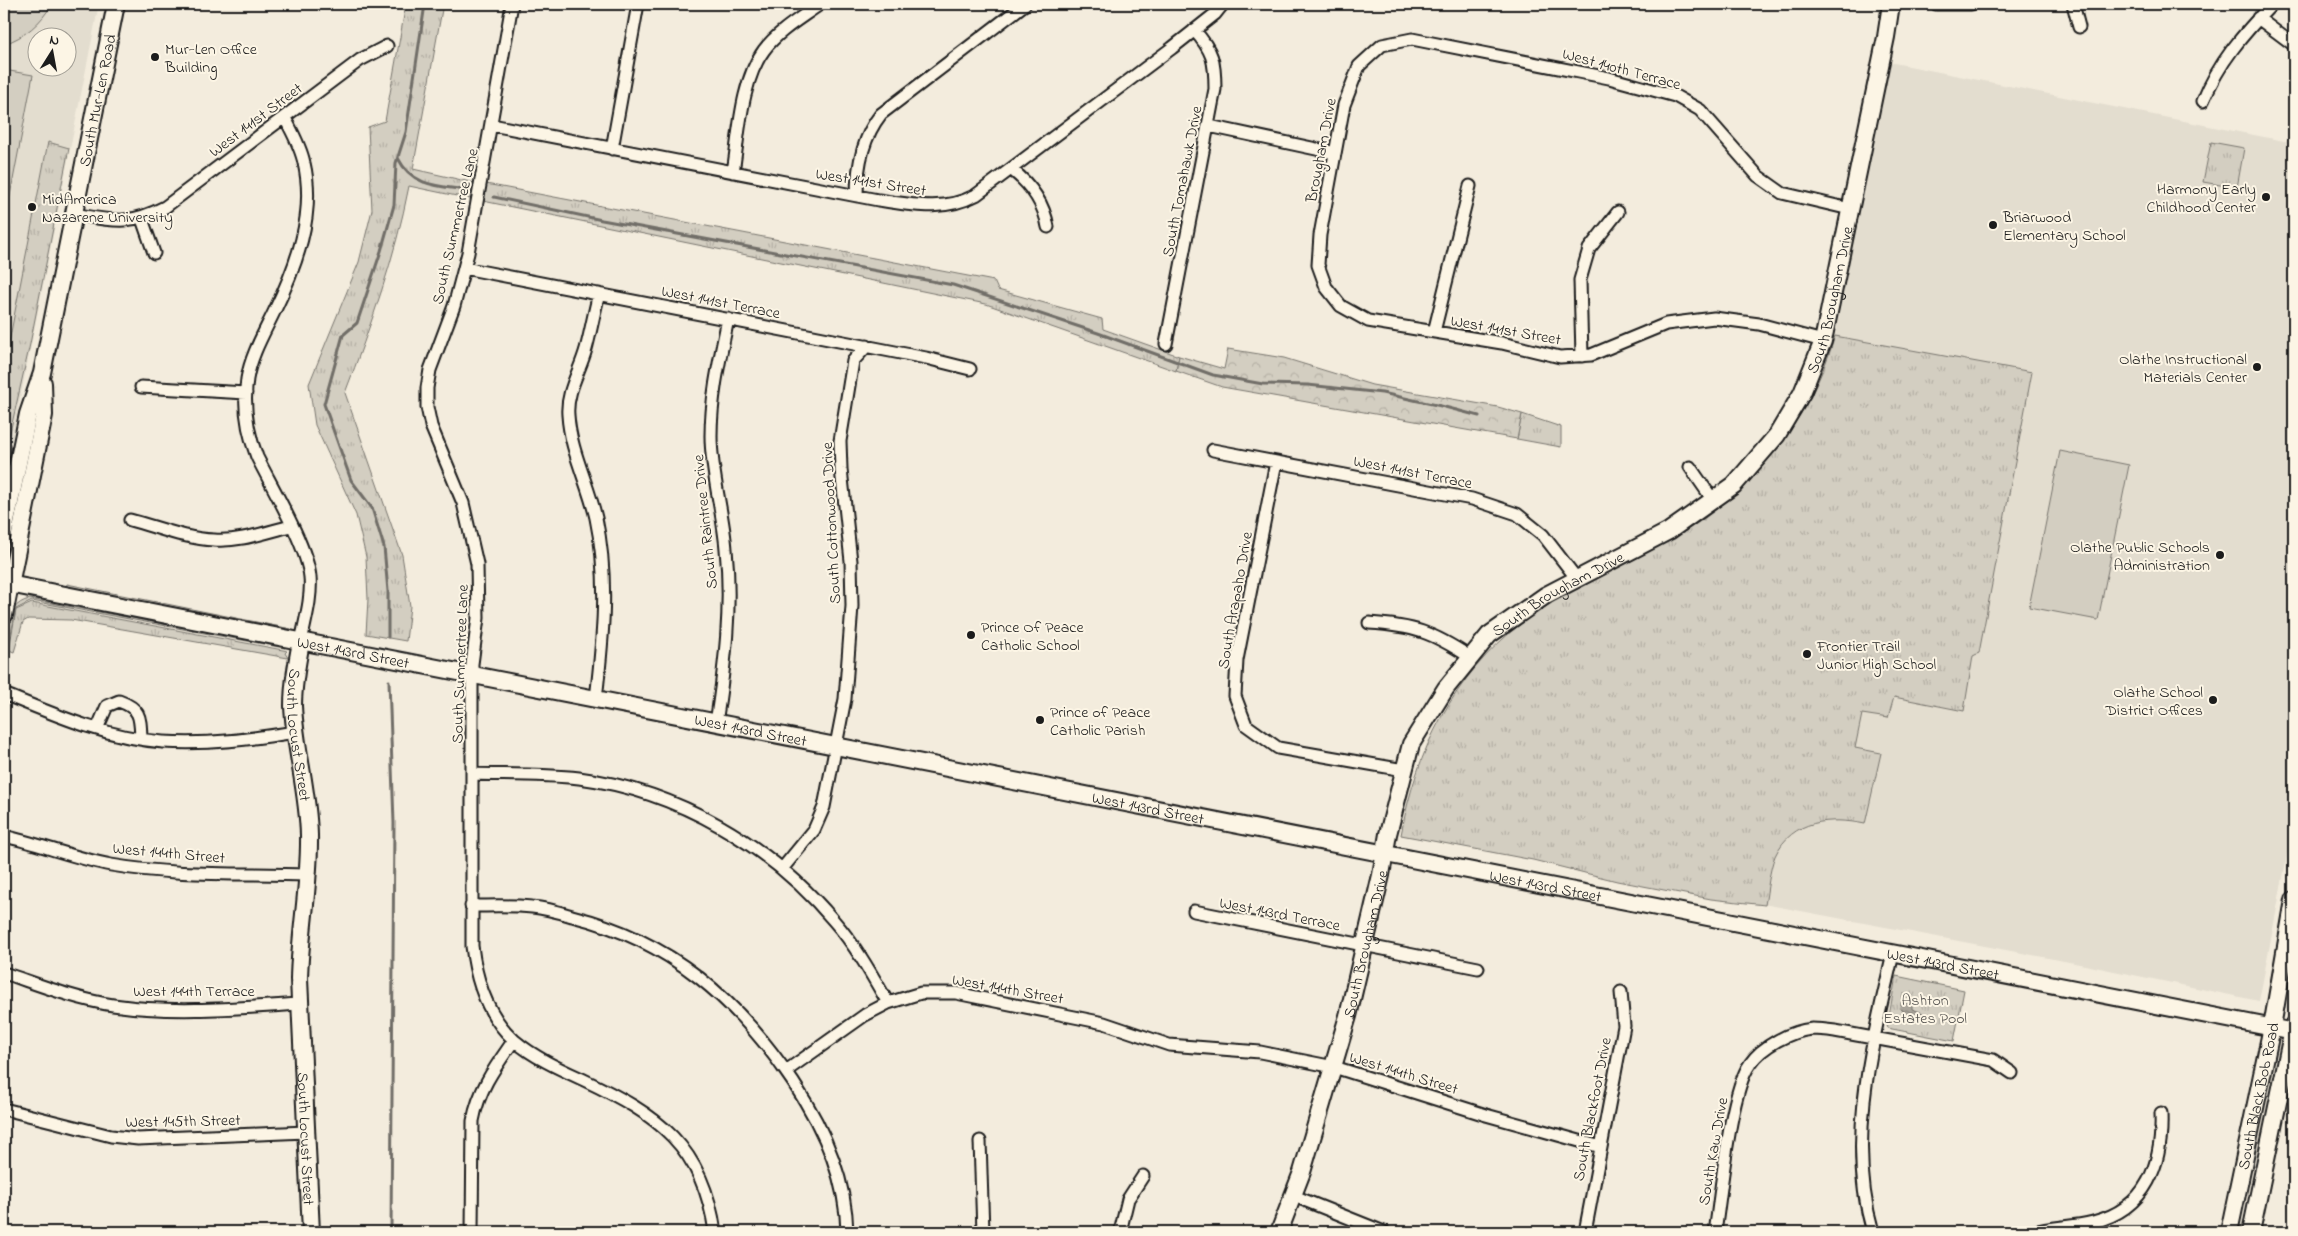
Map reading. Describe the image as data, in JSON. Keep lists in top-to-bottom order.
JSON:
{
  "streets": {
    "street": [
      "West 140th Terrace",
      "South Mur-Len Road",
      "West 141st Street",
      "Brougham Drive",
      "South Tomahawk Drive",
      "South Summertree Lane",
      "South Brougham Drive",
      "West 141st Terrace",
      "South Raintree Drive",
      "South Cottonwood Drive",
      "South Arapaho Drive",
      "West 143rd Street",
      "South Locust Street",
      "West 144th Street",
      "West 143rd Terrace",
      "West 144th Terrace",
      "South Black Bob Road",
      "South Blackfoot Drive",
      "West 145th Street",
      "South Kaw Drive"
    ]
  },
  "crossings": [
    ["West 140th Terrace", "Brougham Drive"],
    ["West 140th Terrace", "South Brougham Drive"],
    ["South Mur-Len Road", "West 141st Street"],
    ["South Mur-Len Road", "West 143rd Street"],
    ["West 141st Street", "Brougham Drive"],
    ["West 141st Street", "South Tomahawk Drive"],
    ["West 141st Street", "South Summertree Lane"],
    ["West 141st Street", "South Brougham Drive"],
    ["West 141st Street", "South Locust Street"],
    ["South Summertree Lane", "West 141st Terrace"],
    ["South Summertree Lane", "West 143rd Street"],
    ["South Brougham Drive", "West 141st Terrace"],
    ["South Brougham Drive", "South Arapaho Drive"],
    ["South Brougham Drive", "West 143rd Street"],
    ["South Brougham Drive", "West 144th Street"],
    ["South Brougham Drive", "West 143rd Terrace"],
    ["West 141st Terrace", "South Raintree Drive"],
    ["West 141st Terrace", "South Cottonwood Drive"],
    ["West 141st Terrace", "South Arapaho Drive"],
    ["South Raintree Drive", "West 143rd Street"],
    ["South Cottonwood Drive", "West 143rd Street"],
    ["West 143rd Street", "South Locust Street"],
    ["West 143rd Street", "South Black Bob Road"],
    ["South Locust Street", "West 144th Street"],
    ["South Locust Street", "West 144th Terrace"],
    ["South Locust Street", "West 145th Street"],
    ["West 144th Street", "South Blackfoot Drive"]
  ],
  "parks": ["Ashton Estates Pool"],
  "places": [
    "Mur-Len Office Building",
    "Harmony Early Childhood Center",
    "MidAmerica Nazarene University",
    "Briarwood Elementary School",
    "Olathe Instructional Materials Center",
    "Olathe Public Schools Administration",
    "Prince Of Peace Catholic School",
    "Frontier Trail Junior High School",
    "Olathe School District Offices",
    "Prince of Peace Catholic Parish"
  ],
  "north": "top"
}
